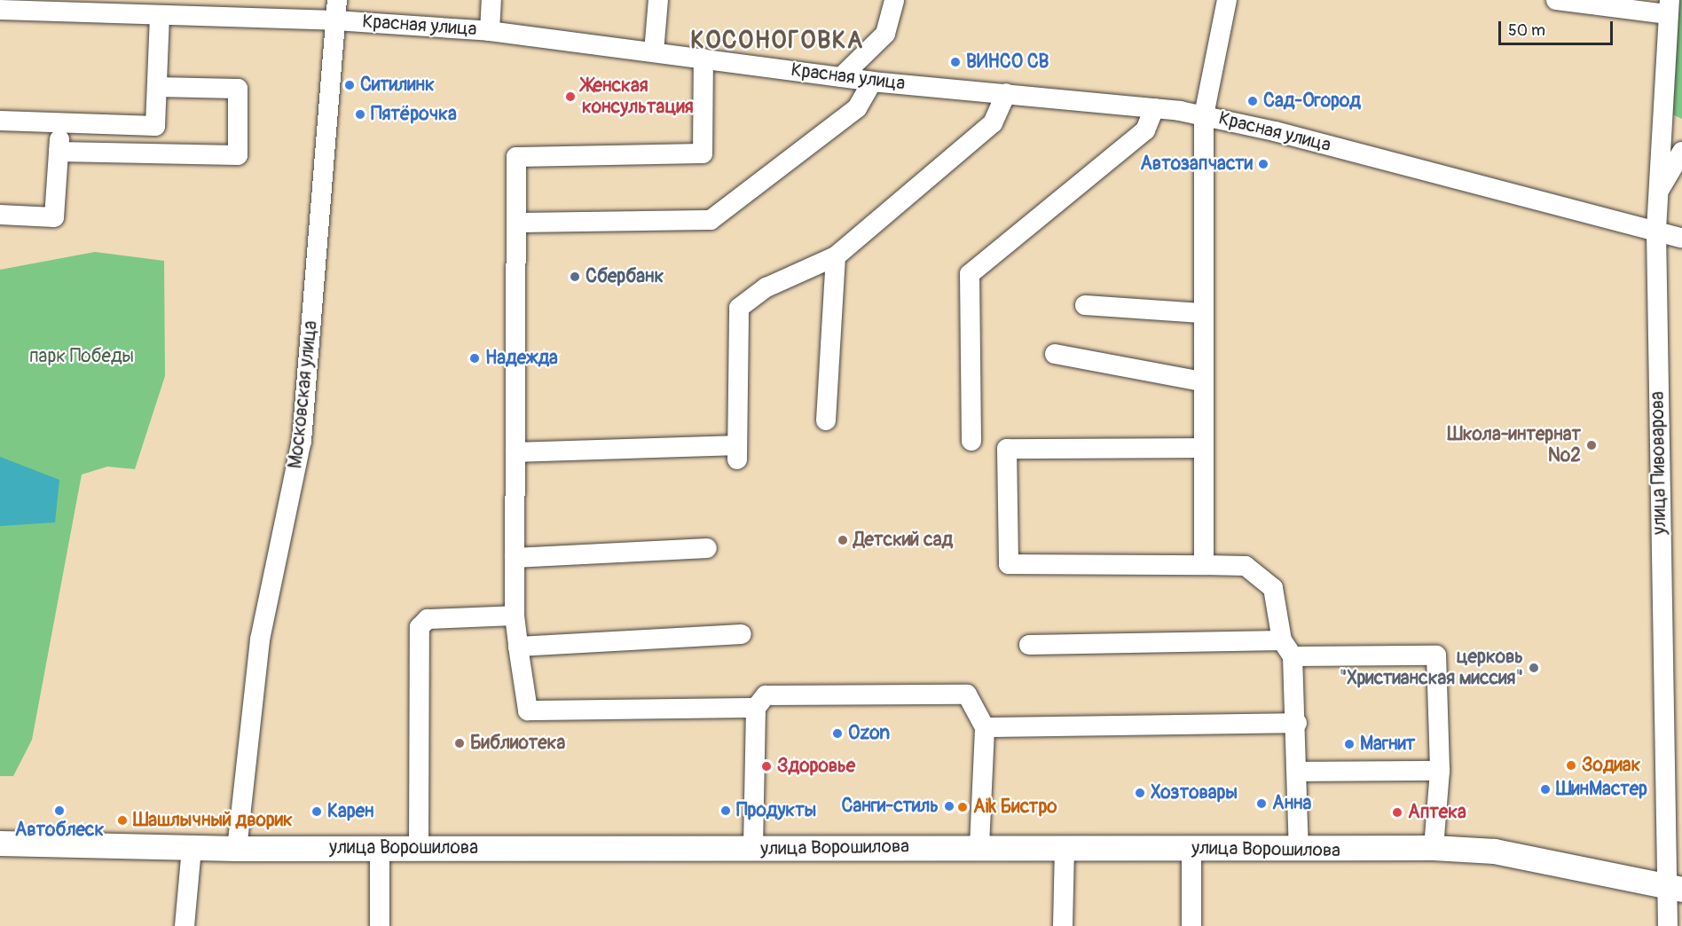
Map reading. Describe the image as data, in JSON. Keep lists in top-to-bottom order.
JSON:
{
  "streets": {
    "main road": ["улица Ворошилова"],
    "street": ["Красная улица", "Московская улица", "улица Пивоварова"]
  },
  "crossings": [
    ["Красная улица", "Московская улица"],
    ["Красная улица", "улица Пивоварова"],
    ["Московская улица", "улица Ворошилова"],
    ["улица Пивоварова", "улица Ворошилова"]
  ],
  "districts": ["КОСОНОГОВКА"],
  "parks": ["парк Победы"],
  "places": [
    "ВИНСО СВ",
    "Ситилинк",
    "Женская консультация",
    "Сад-Огород",
    "Пятёрочка",
    "Автозапчасти",
    "Сбербанк",
    "Надежда",
    "Школа-интернат №2",
    "Детский сад",
    "церковь \"Христианская миссия\"",
    "Ozon",
    "Библиотека",
    "Магнит",
    "Зодиак",
    "Здоровье",
    "ШинМастер",
    "Хозтовары",
    "Анна",
    "Санги-стиль",
    "Aik Бистро",
    "Автоблеск",
    "Продукты",
    "Карен",
    "Аптека",
    "Шашлычный дворик"
  ],
  "scale_bar": "50 m"
}
